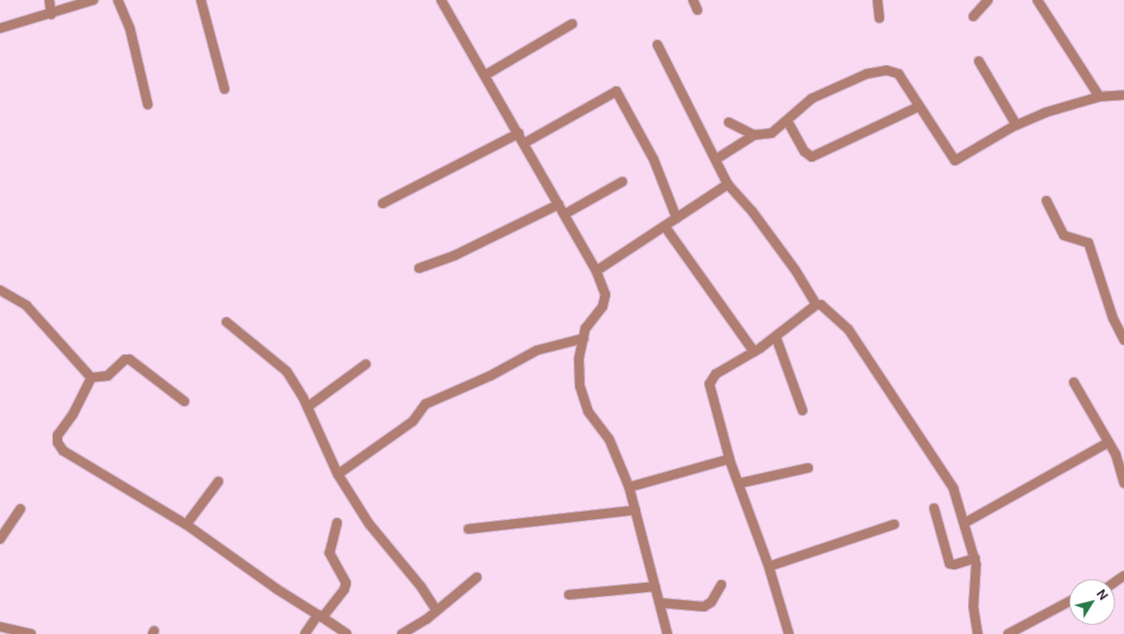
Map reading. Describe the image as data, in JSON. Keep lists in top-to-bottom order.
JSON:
{
  "north": "top right"
}
